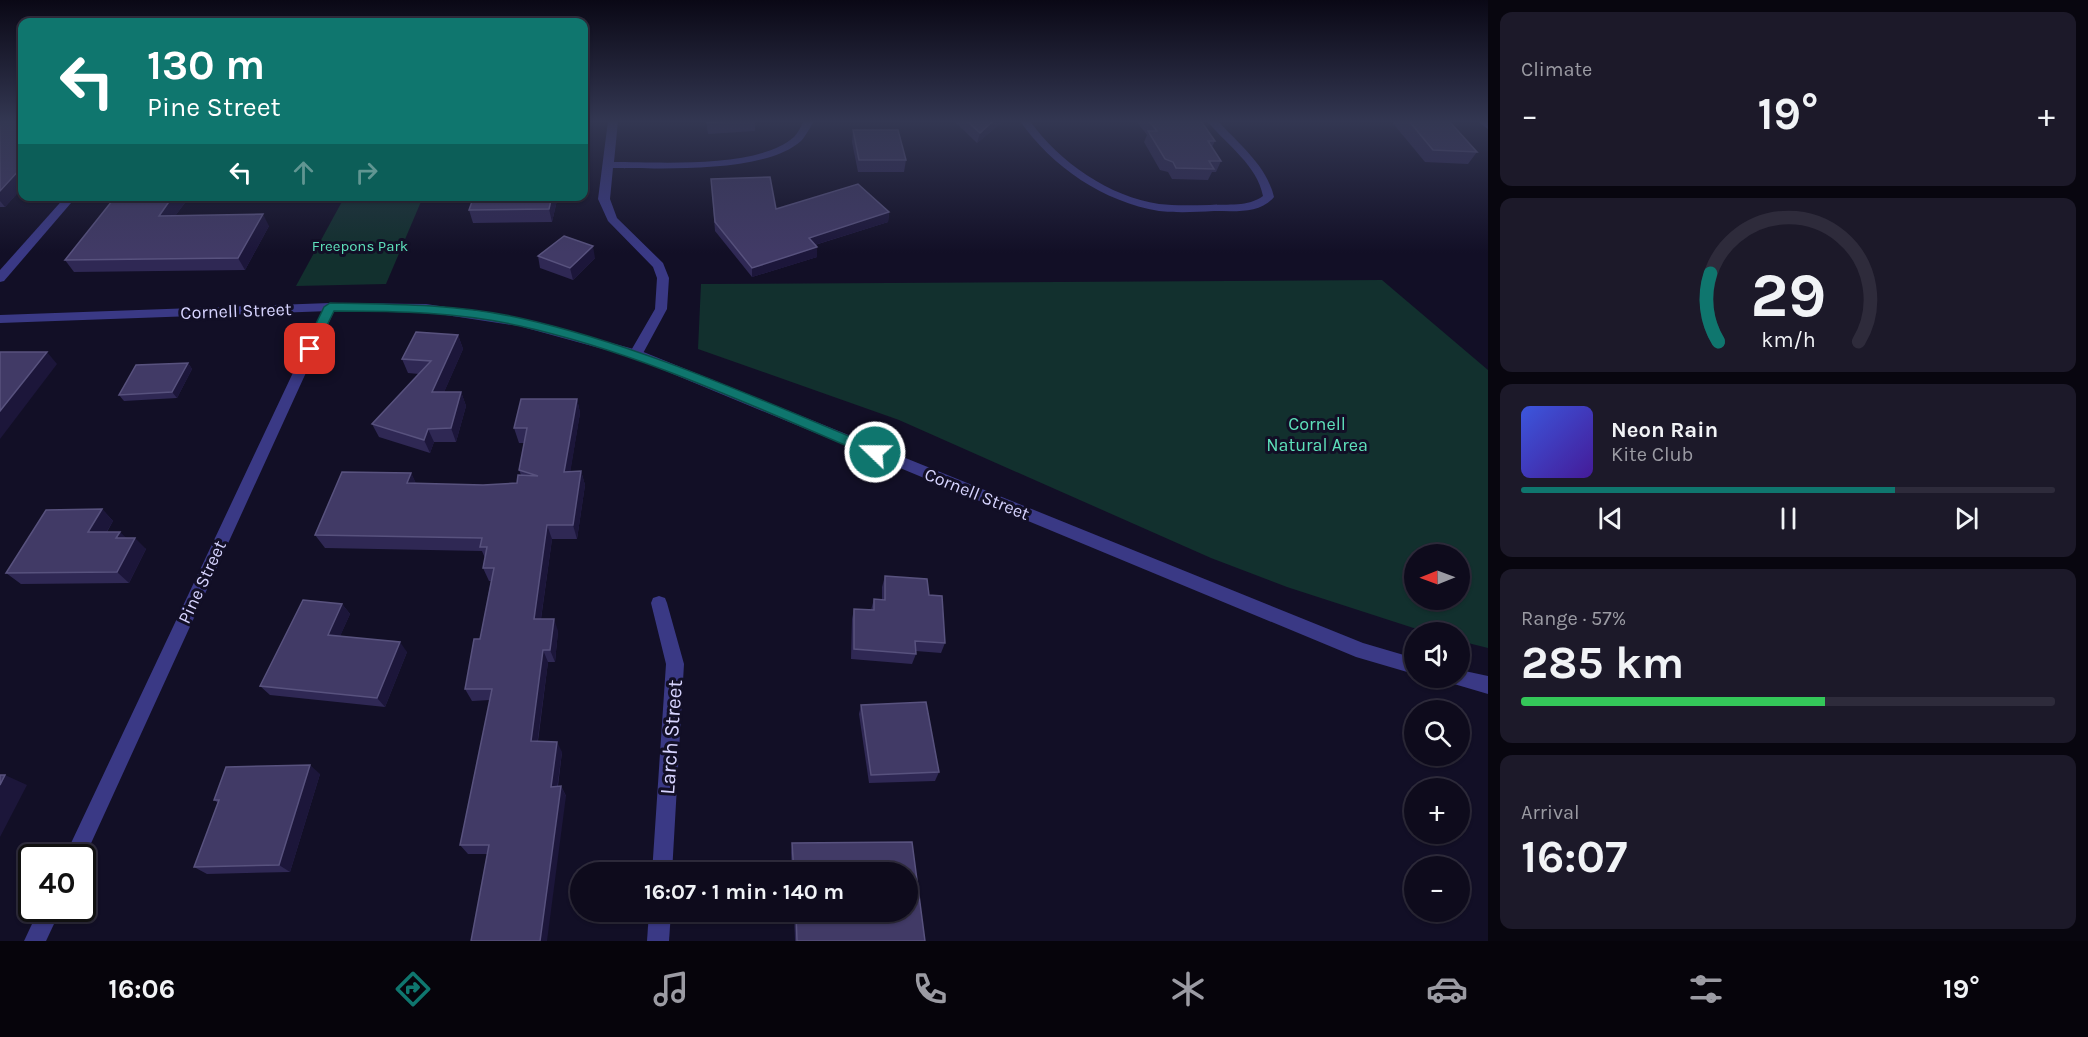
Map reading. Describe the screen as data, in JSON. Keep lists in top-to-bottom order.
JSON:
{
  "streets": {
    "street": ["Cornell Street", "Pine Street", "Larch Street"]
  },
  "crossings": [
    ["Cornell Street", "Pine Street"]
  ],
  "parks": ["Freepons Park", "Cornell Natural Area"],
  "north": "left",
  "page": {
    "tile": [
      "Climate",
      ["Range · 57%", "285 km"],
      ["Arrival", "16:07"]
    ],
    "turn": ["130 m", "Pine Street"],
    "heat": ["−", "19°", "+"],
    "song": ["Neon Rain", "Kite Club"],
    "map_buttons": ["+", "−"],
    "limit": "40",
    "trip": "16:07 · 1 min · 140 m",
    "tabs": ["16:06", "19°"],
    "gauge": ["29", "km/h"]
  }
}
